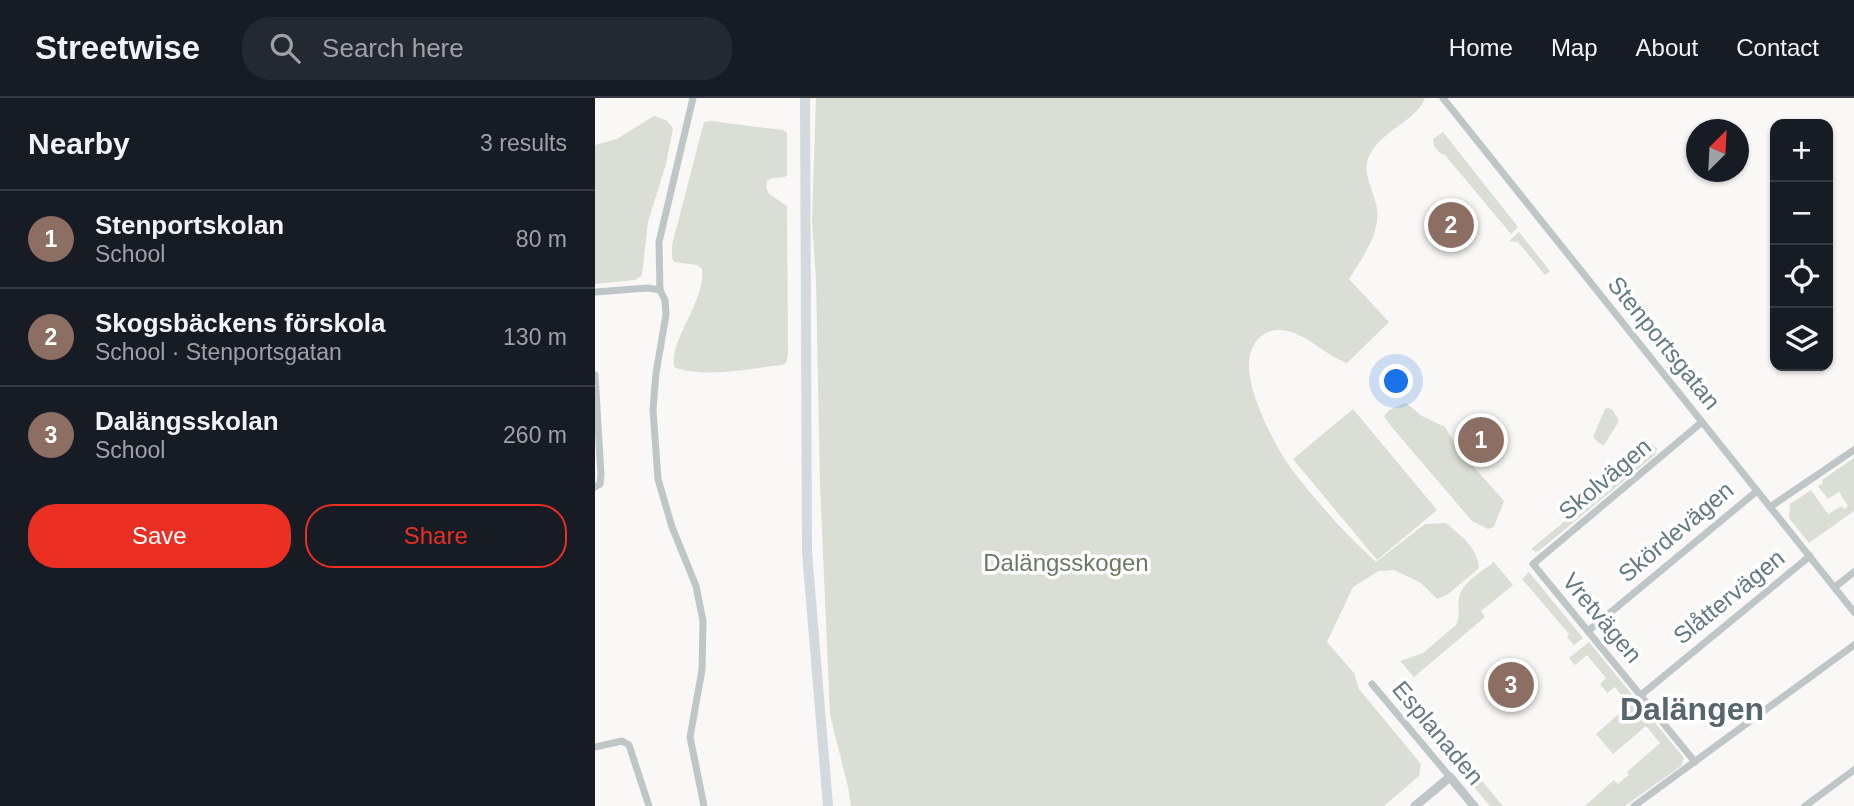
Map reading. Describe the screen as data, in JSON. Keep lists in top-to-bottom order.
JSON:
{
  "streets": {
    "street": [
      "Stenportsgatan",
      "Skolvägen",
      "Skördevägen",
      "Slåttervägen",
      "Vretvägen",
      "Esplanaden"
    ]
  },
  "crossings": [
    ["Stenportsgatan", "Skolvägen"],
    ["Stenportsgatan", "Skördevägen"],
    ["Stenportsgatan", "Slåttervägen"],
    ["Skolvägen", "Vretvägen"],
    ["Skördevägen", "Vretvägen"],
    ["Slåttervägen", "Vretvägen"]
  ],
  "districts": ["Dalängen"],
  "parks": ["Dalängsskogen"],
  "north": "top right",
  "page": {
    "header": "Streetwise",
    "search": "Search here",
    "nav": [
      "Home",
      "Map",
      "About",
      "Contact"
    ],
    "heading": ["Nearby", "3 results"],
    "map_buttons": ["+", "−"],
    "list": [
      {
        "mark": "1",
        "name": "Stenportskolan",
        "note": "School",
        "value": "80 m"
      },
      {
        "mark": "2",
        "name": "Skogsbäckens förskola",
        "note": "School · Stenportsgatan",
        "value": "130 m"
      },
      {
        "mark": "3",
        "name": "Dalängsskolan",
        "note": "School",
        "value": "260 m"
      }
    ],
    "pins": ["2", "1", "3"],
    "buttons": ["Save", "Share"]
  }
}
